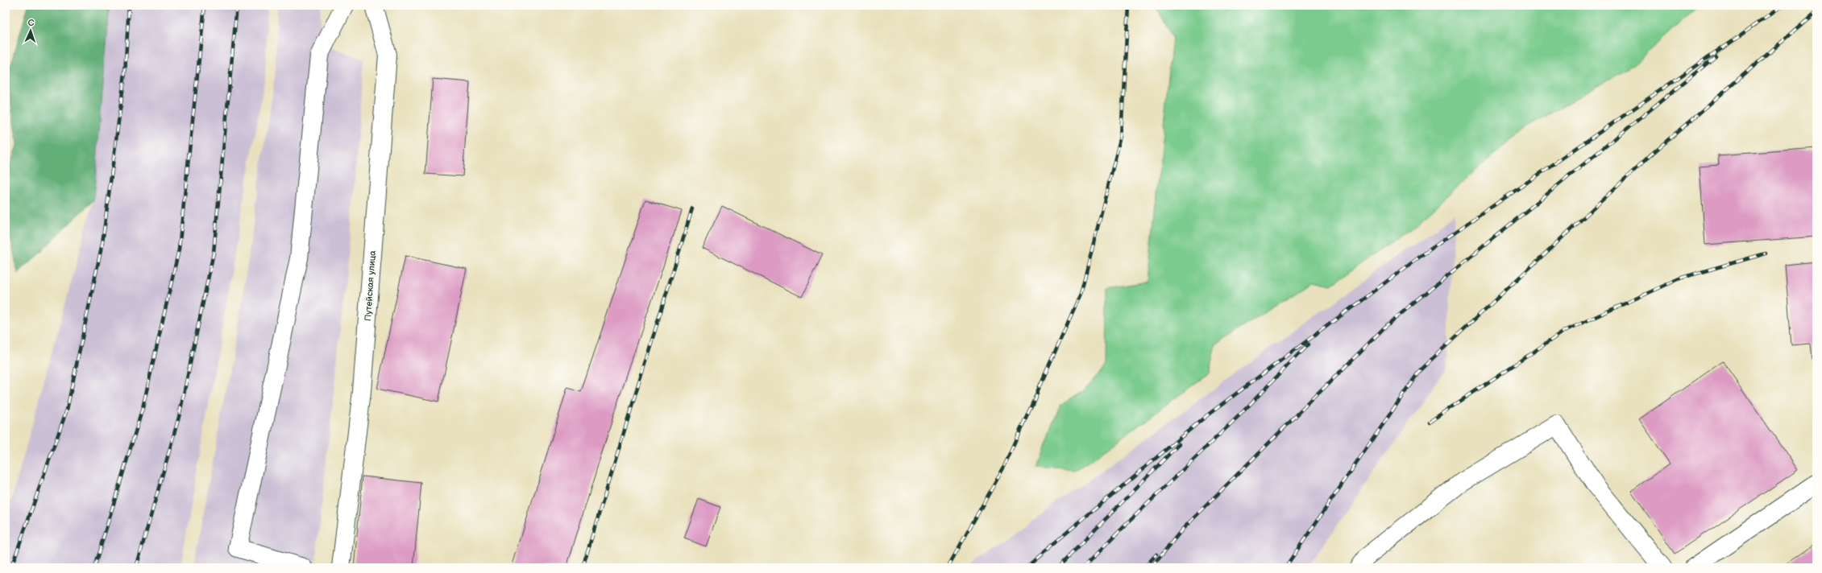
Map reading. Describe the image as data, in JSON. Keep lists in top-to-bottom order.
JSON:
{
  "streets": {
    "street": ["Путейская улица"]
  },
  "north": "top"
}
